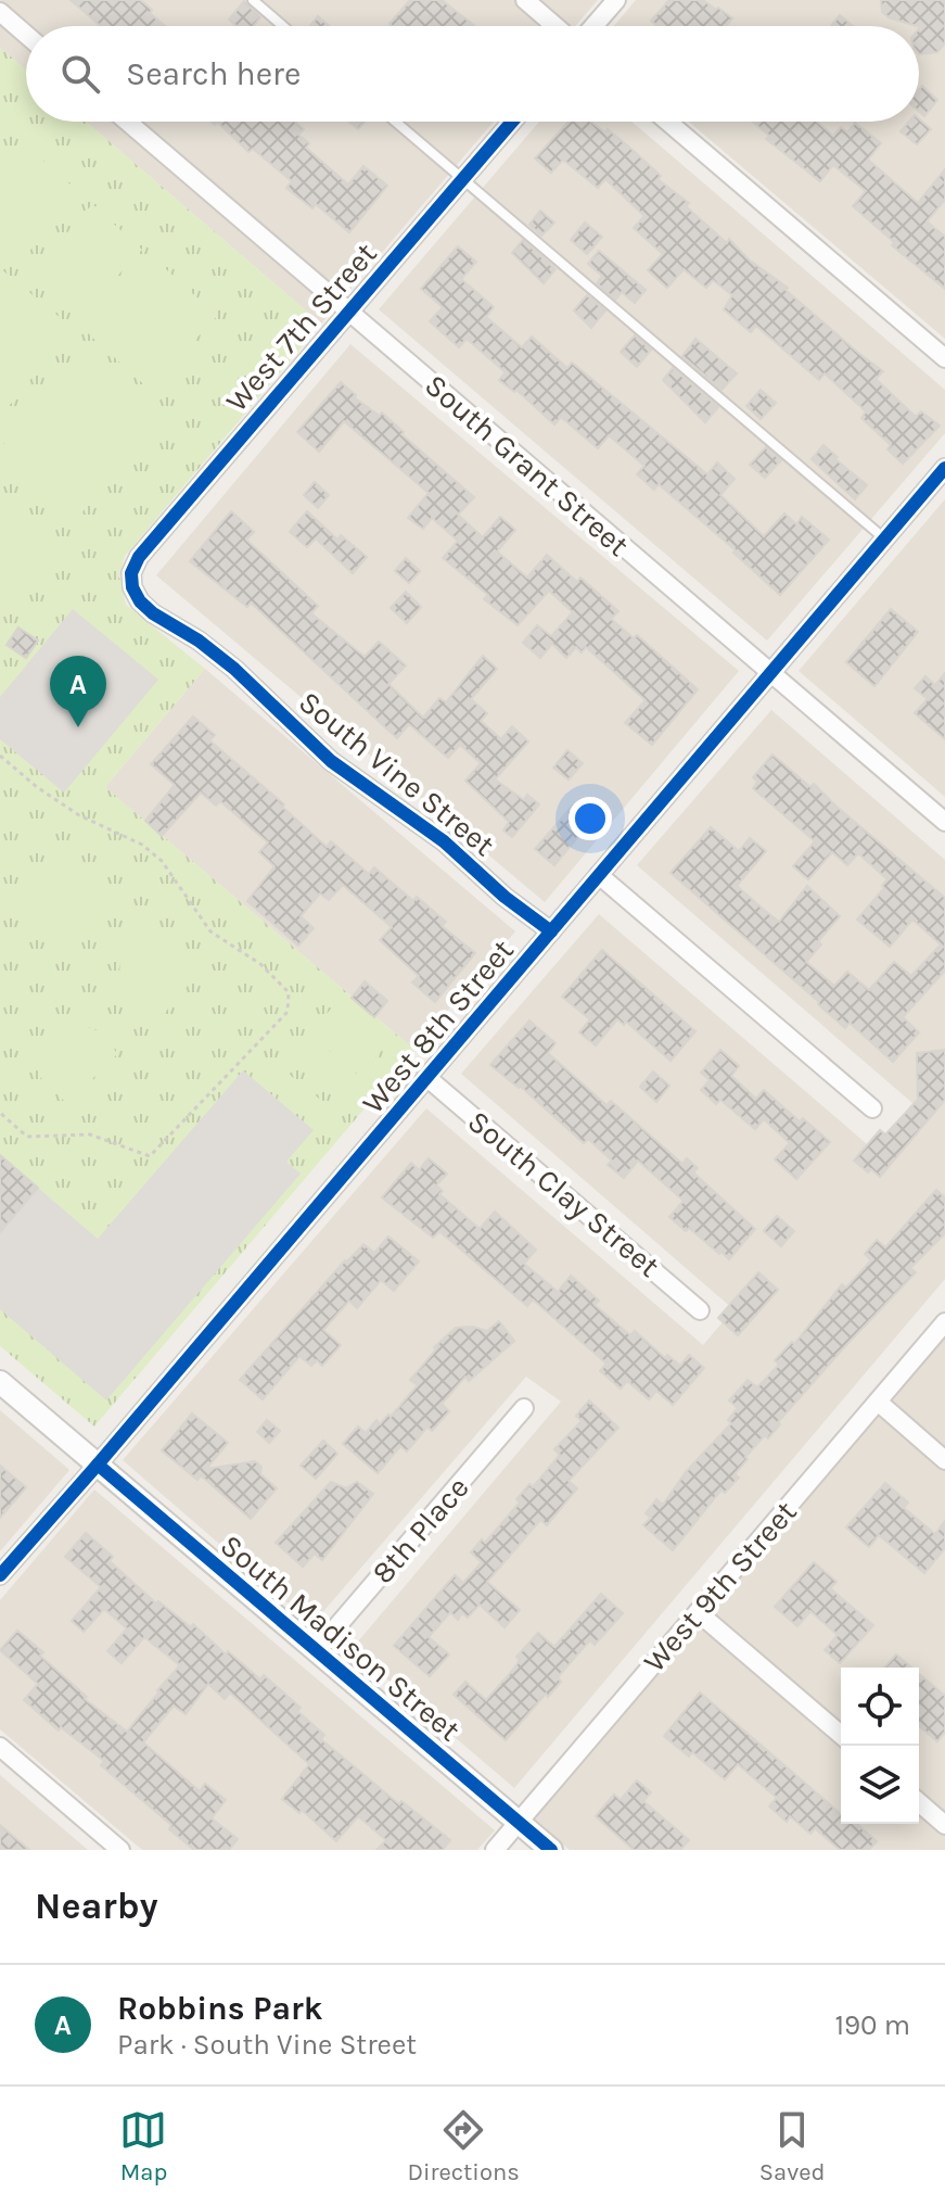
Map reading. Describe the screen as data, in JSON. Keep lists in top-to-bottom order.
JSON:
{
  "streets": {
    "street": [
      "West 7th Street",
      "South Grant Street",
      "South Vine Street",
      "West 8th Street",
      "South Clay Street",
      "8th Place",
      "West 9th Street",
      "South Madison Street"
    ]
  },
  "crossings": [
    ["West 7th Street", "South Grant Street"],
    ["West 7th Street", "South Vine Street"],
    ["South Grant Street", "West 8th Street"],
    ["South Vine Street", "West 8th Street"],
    ["West 8th Street", "South Clay Street"],
    ["West 8th Street", "South Madison Street"],
    ["8th Place", "South Madison Street"],
    ["West 9th Street", "South Madison Street"]
  ],
  "page": {
    "search": "Search here",
    "pins": "A",
    "heading": "Nearby",
    "list": [
      {
        "mark": "A",
        "name": "Robbins Park",
        "note": "Park · South Vine Street",
        "value": "190 m"
      }
    ],
    "nav": ["Map", "Directions", "Saved"]
  }
}
